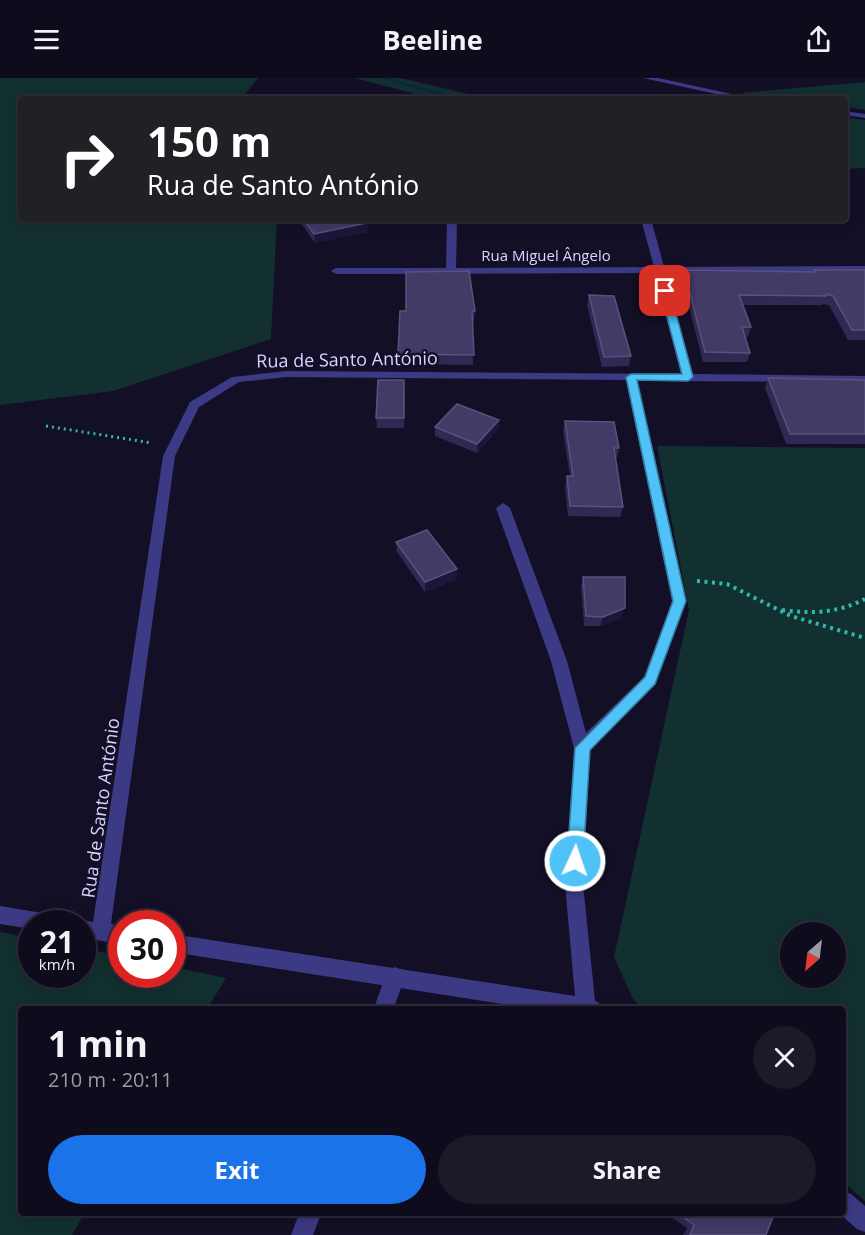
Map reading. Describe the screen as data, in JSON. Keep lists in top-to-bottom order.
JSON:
{
  "streets": {
    "street": ["Rua Miguel Ângelo", "Rua de Santo António"]
  },
  "north": "bottom left",
  "page": {
    "header": "Beeline",
    "turn": ["150 m", "Rua de Santo António"],
    "speed": "21 km/h",
    "limit": "30",
    "heading": ["1 min", "210 m · 20:11"],
    "buttons": ["Exit", "Share"]
  }
}
